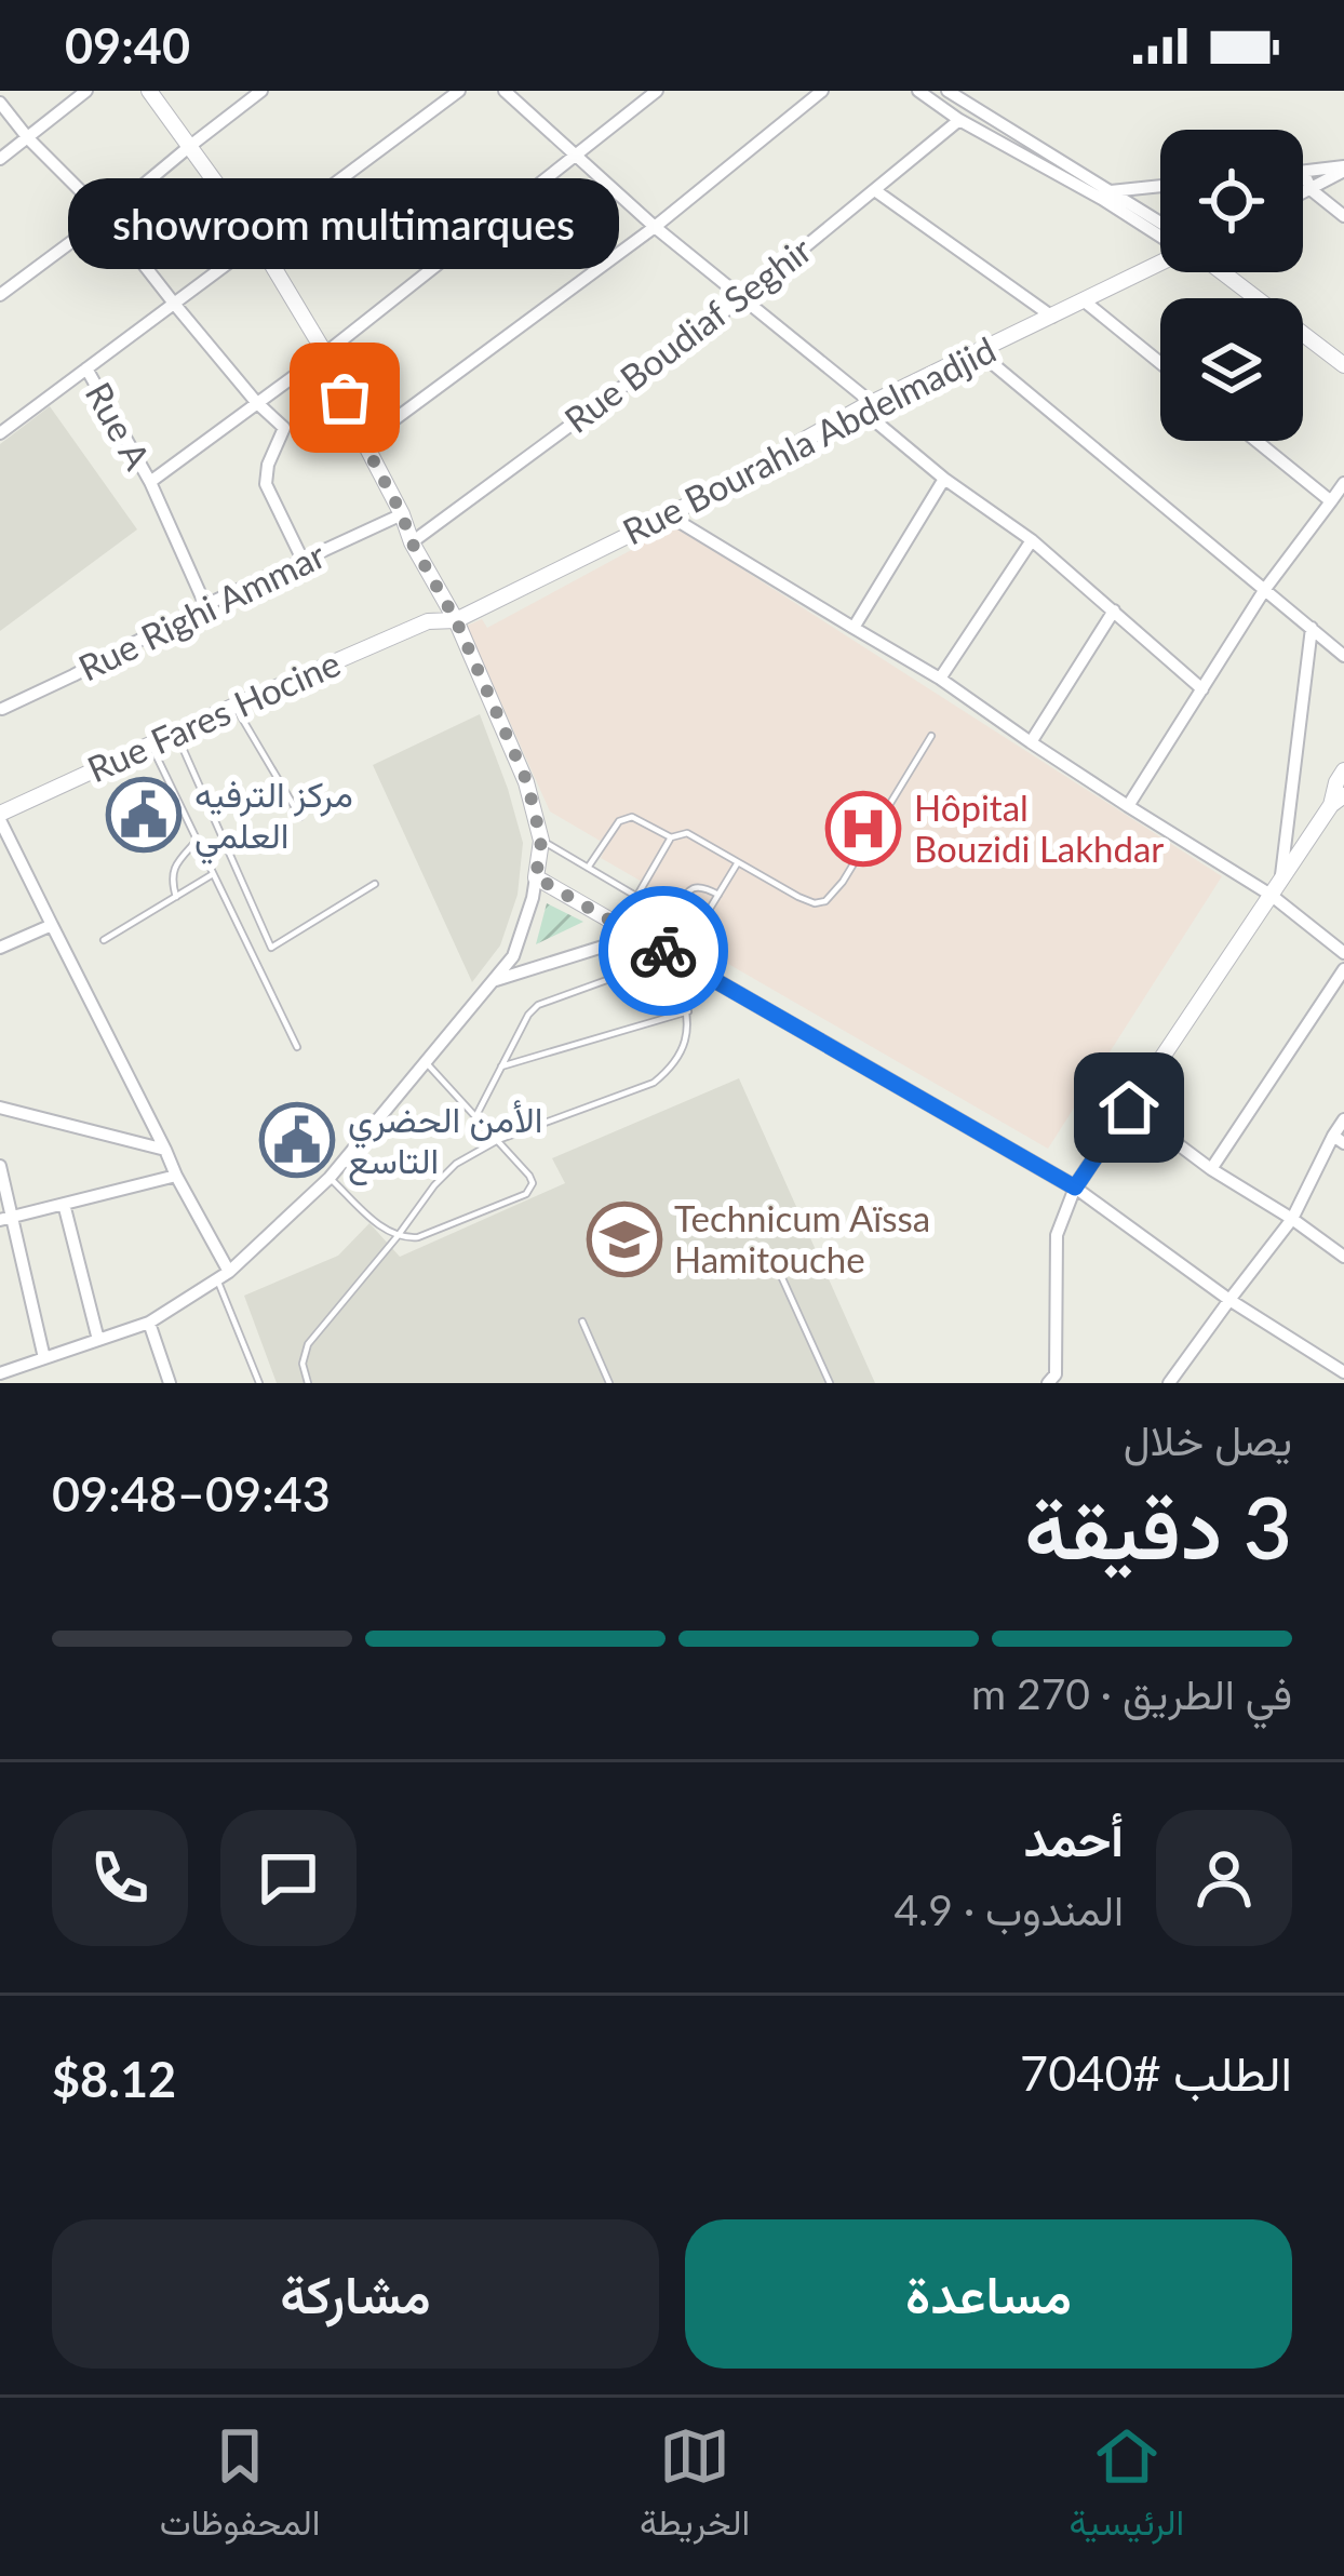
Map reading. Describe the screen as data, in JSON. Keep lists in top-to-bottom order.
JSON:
{
  "streets": {
    "street": [
      "Rue Boudiaf Seghir",
      "Rue A",
      "Rue Bourahla Abdelmadjid",
      "Rue Righi Ammar",
      "Rue Fares Hocine"
    ]
  },
  "crossings": [
    ["Rue A", "Rue Righi Ammar"],
    ["Rue Bourahla Abdelmadjid", "Rue Fares Hocine"]
  ],
  "places": {
    "other": ["showroom multimarques"],
    "public building": ["مركز الترفيه العلمي", "الأمن الحضري التاسع"],
    "hospital": ["Hôpital Bouzidi Lakhdar"],
    "school or university": ["Technicum Aïssa Hamitouche"]
  },
  "page": {
    "status": "09:40",
    "bubble": "showroom multimarques",
    "heading": ["3 دقيقة", "يصل خلال", "09:43–09:48"],
    "panel": [
      "أحمد",
      "المندوب · 4.9",
      "الطلب #7040",
      "$8.12"
    ],
    "bar": "في الطريق · 270 m",
    "buttons": ["مساعدة", "مشاركة"],
    "tabs": ["الرئيسية", "الخريطة", "المحفوظات"]
  }
}
